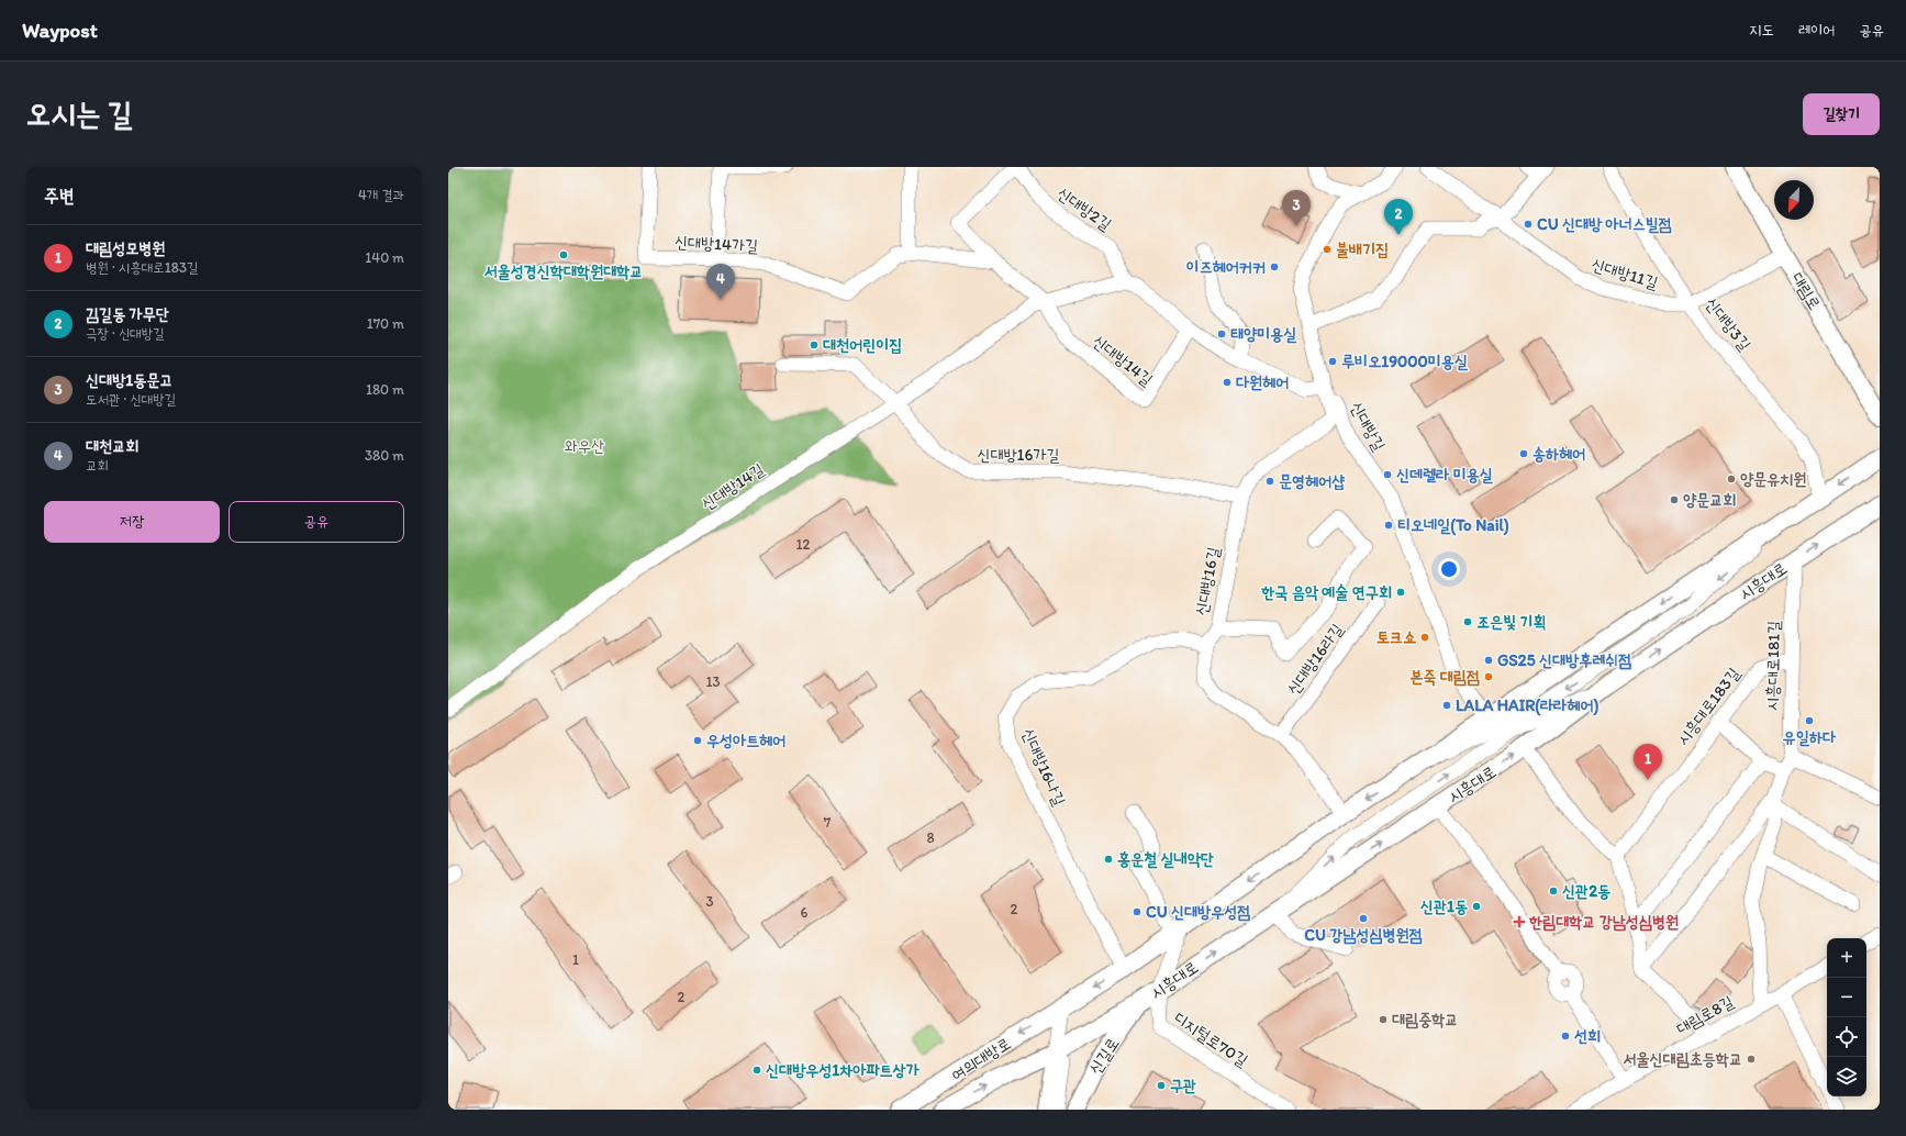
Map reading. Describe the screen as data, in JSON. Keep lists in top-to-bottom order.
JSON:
{
  "streets": {
    "main road": [
      "대림로",
      "시흥대로",
      "신길로",
      "여의대방로"
    ],
    "street": [
      "신대방2길",
      "신대방14가길",
      "신대방11길",
      "신대방3길",
      "신대방14길",
      "신대방길",
      "신대방16가길",
      "신대방16길",
      "신대방16라길",
      "시흥대로181길",
      "시흥대로183길",
      "신대방16나길",
      "대림로8길",
      "디지털로70길"
    ]
  },
  "crossings": [
    ["신대방2길", "신대방14길"],
    ["신대방11길", "대림로"],
    ["신대방11길", "신대방3길"],
    ["신대방14길", "신대방16가길"],
    ["신대방길", "신대방16길"],
    ["신대방16가길", "신대방16길"],
    ["신대방16길", "신대방16나길"],
    ["시흥대로", "시흥대로181길"],
    ["시흥대로", "디지털로70길"],
    ["시흥대로", "신길로"],
    ["시흥대로", "여의대방로"],
    ["시흥대로181길", "시흥대로183길"]
  ],
  "parks": ["와우산"],
  "places": {
    "other": [
      "CU 신대방 아너스빌점",
      "불배기집",
      "서울성경신학대학원대학교",
      "이즈헤어커커",
      "태양미용실",
      "대천어린이집",
      "루비오19000미용실",
      "다원헤어",
      "송하헤어",
      "신데렐라 미용실",
      "양문유치원",
      "문영헤어샵",
      "양문교회",
      "티오네일(To Nail)",
      "한국 음악 예술 연구회",
      "조은빛 기획",
      "토크쇼",
      "GS25 신대방후레쉬점",
      "본죽 대림점",
      "LALA HAIR(라라헤어)",
      "유일하다",
      "우성아트헤어",
      "홍운철 실내악단",
      "신관2동",
      "신관1동",
      "CU 신대방우성점",
      "CU 강남성심병원점",
      "대림중학교",
      "선희",
      "서울신대림초등학교",
      "신대방우성1차아파트상가",
      "구관"
    ],
    "health": ["한림대학교 강남성심병원"]
  },
  "house_numbers": [
    "12",
    "13",
    "7",
    "8",
    "3",
    "2",
    "6",
    "1",
    "2"
  ],
  "north": "bottom left",
  "page": {
    "header": "Waypost",
    "nav": ["지도", "레이어", "공유"],
    "buttons": [
      "길찾기",
      ["저장", "공유"]
    ],
    "title": "오시는 길",
    "heading": ["주변", "4개 결과"],
    "pins": [
      "3",
      "2",
      "4",
      "1"
    ],
    "list": [
      {
        "mark": "1",
        "name": "대림성모병원",
        "note": "병원 · 시흥대로183길",
        "value": "140 m"
      },
      {
        "mark": "2",
        "name": "김길동 가무단",
        "note": "극장 · 신대방길",
        "value": "170 m"
      },
      {
        "mark": "3",
        "name": "신대방1동문고",
        "note": "도서관 · 신대방길",
        "value": "180 m"
      },
      {
        "mark": "4",
        "name": "대천교회",
        "note": "교회",
        "value": "380 m"
      }
    ],
    "map_buttons": ["+", "−"]
  }
}
